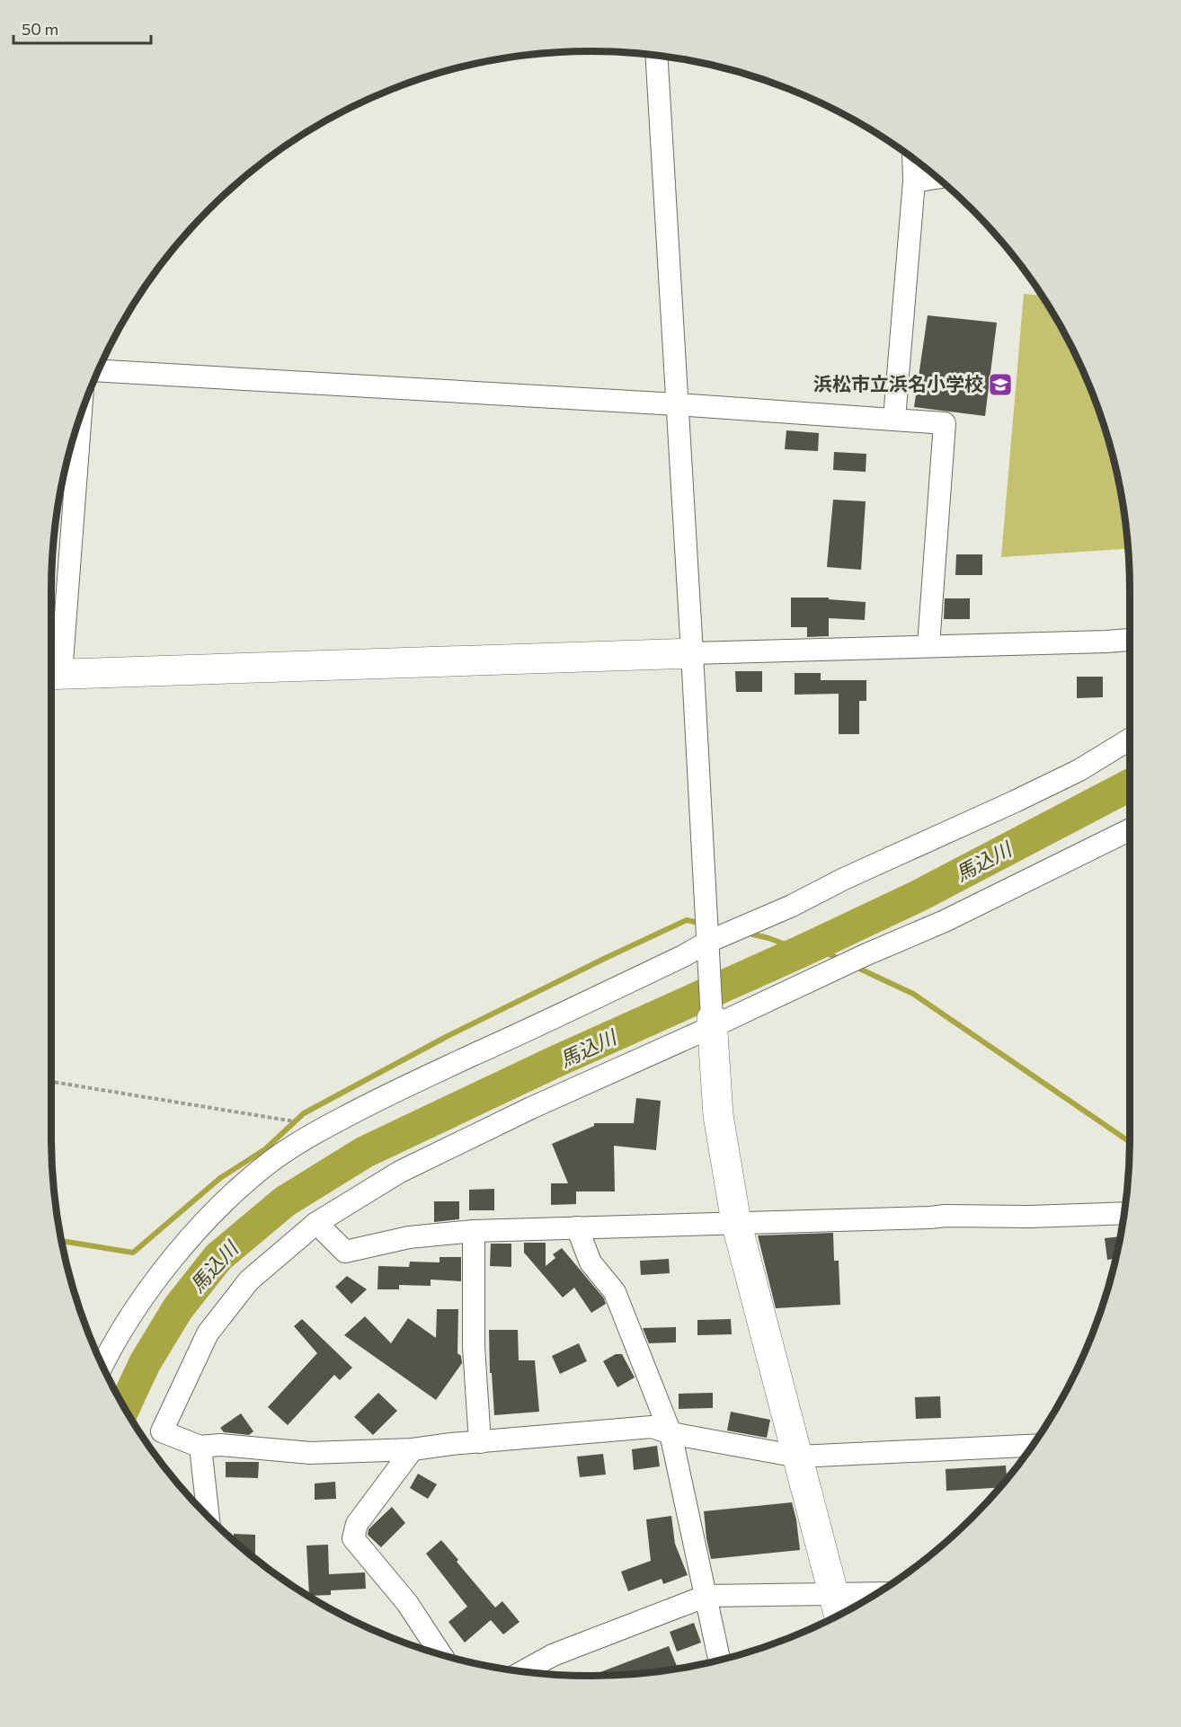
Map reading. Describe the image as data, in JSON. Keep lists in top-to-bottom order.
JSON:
{
  "water": ["馬込川"],
  "places": {
    "school or university": ["浜松市立浜名小学校"]
  },
  "scale_bar": "50 m"
}
